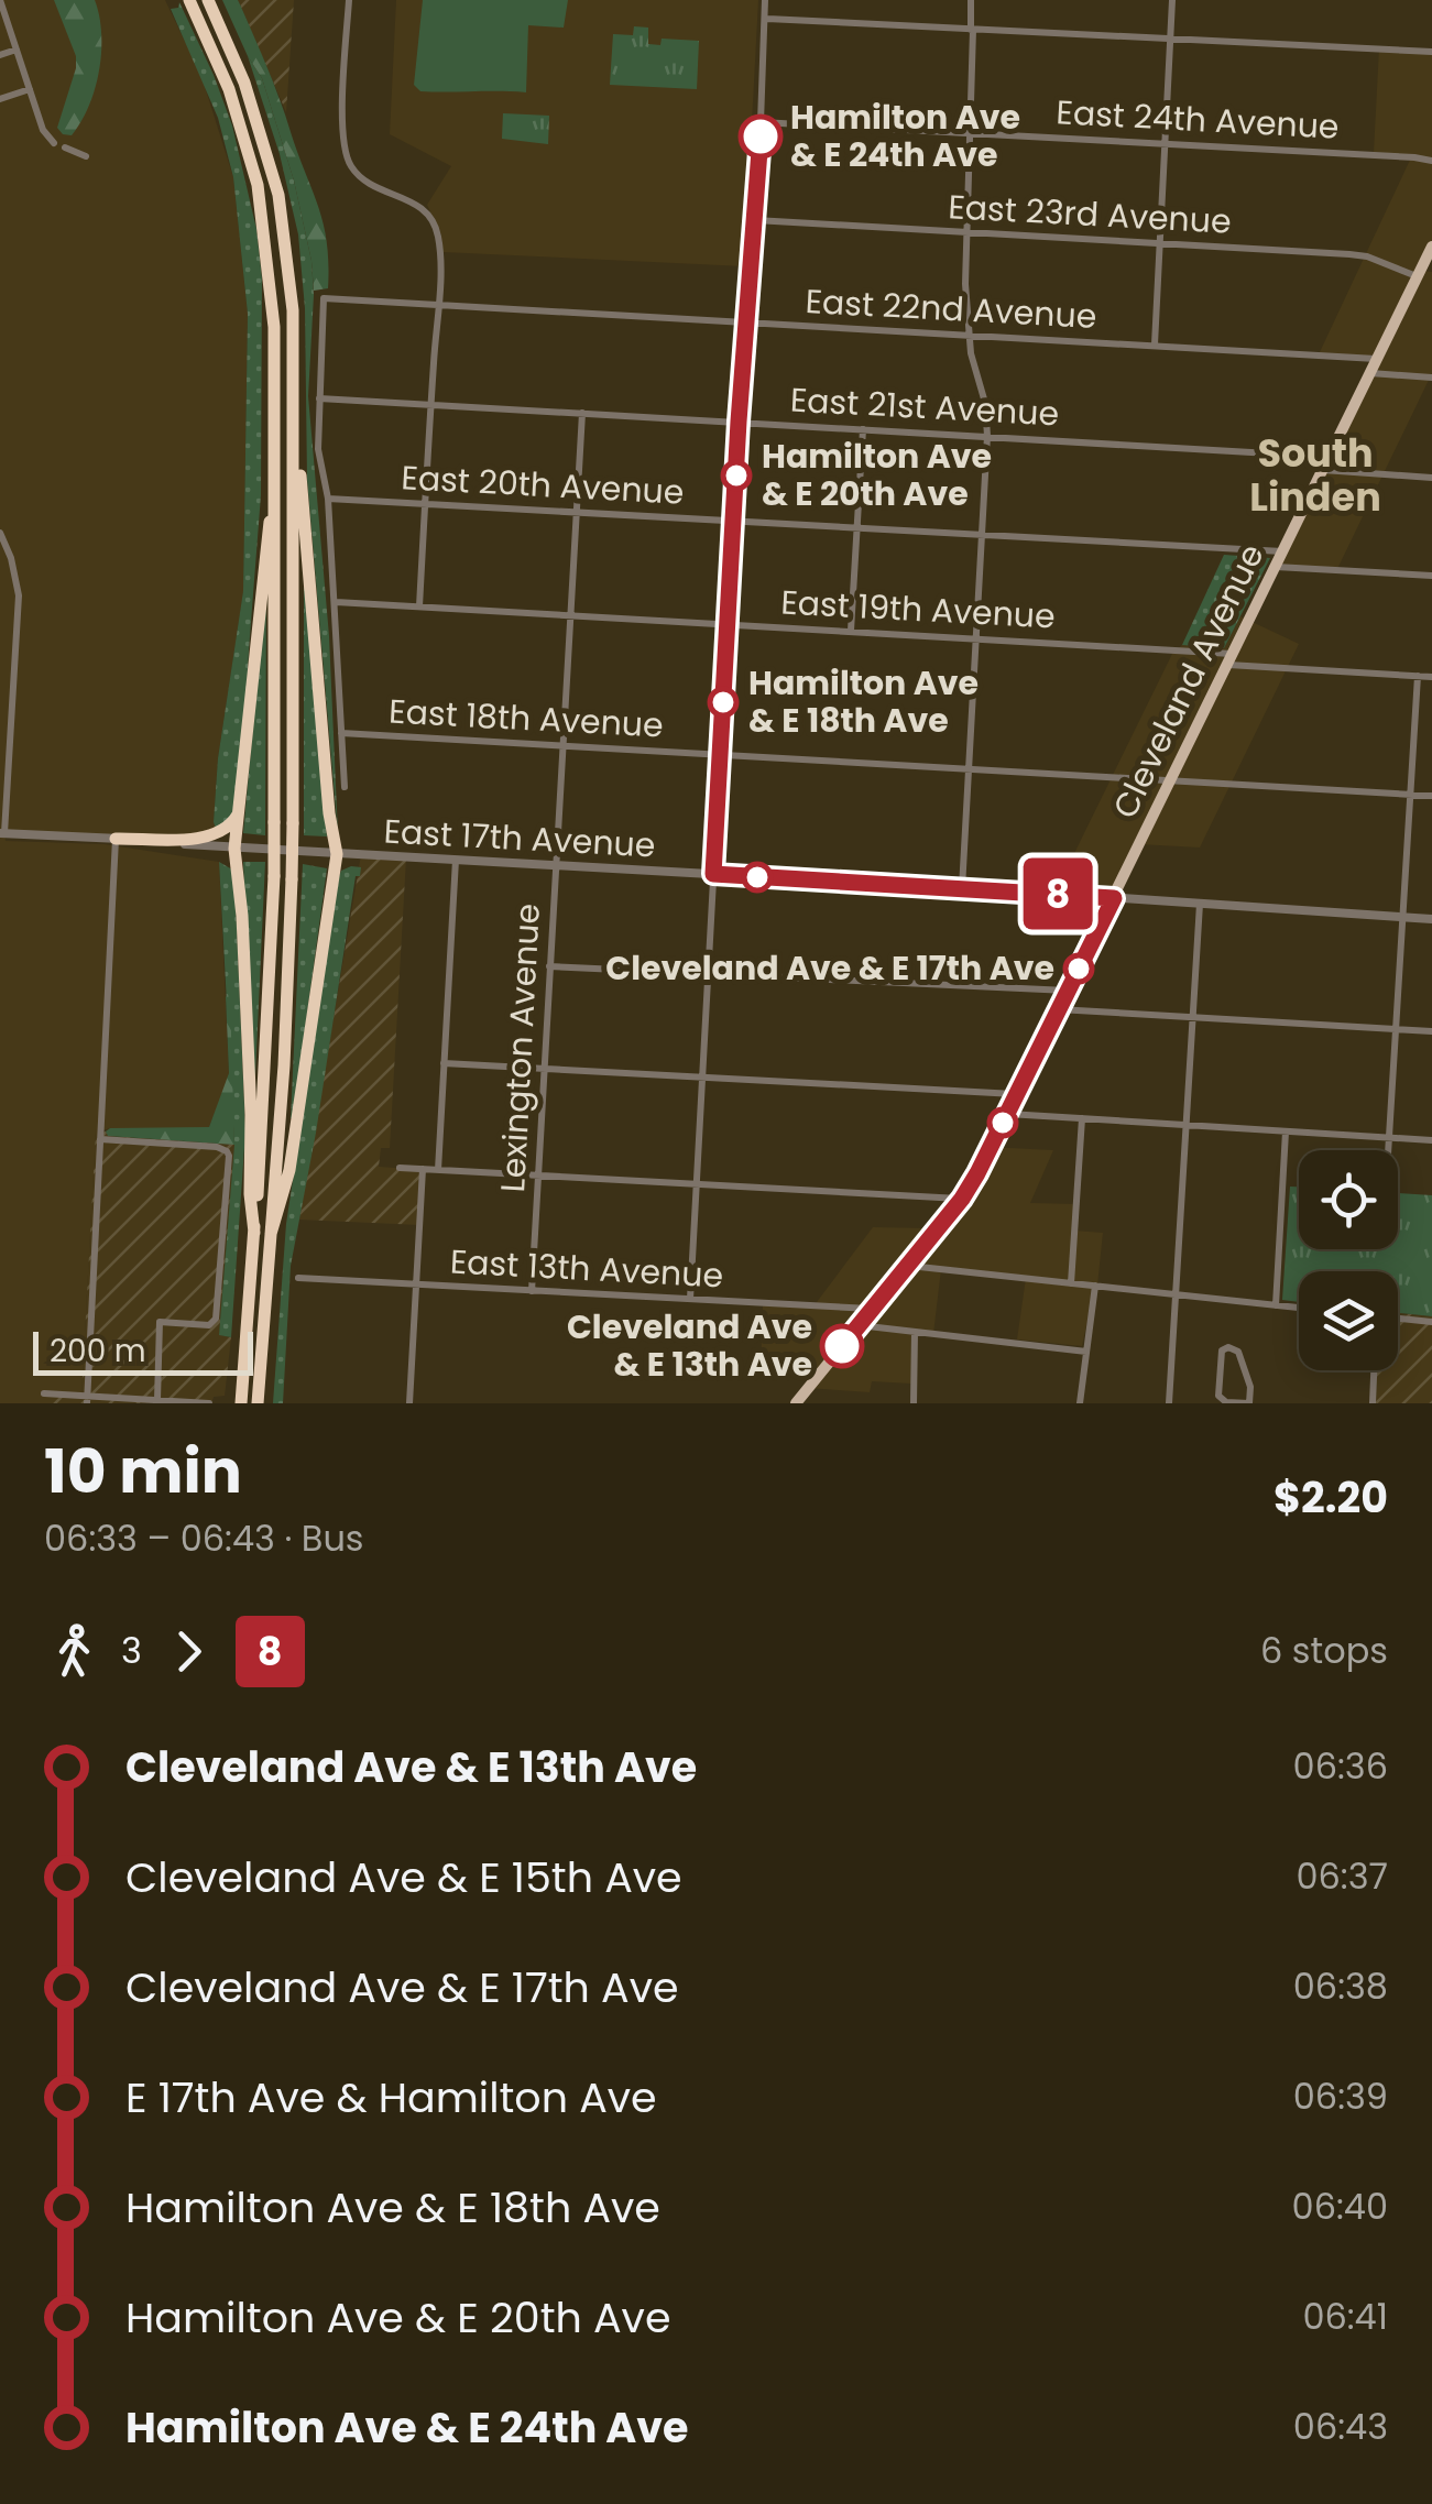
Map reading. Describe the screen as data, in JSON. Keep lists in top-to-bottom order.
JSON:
{
  "streets": {
    "main road": ["Cleveland Avenue"],
    "street": [
      "East 24th Avenue",
      "East 23rd Avenue",
      "East 22nd Avenue",
      "East 21st Avenue",
      "East 20th Avenue",
      "East 19th Avenue",
      "East 18th Avenue",
      "East 17th Avenue",
      "Lexington Avenue",
      "East 13th Avenue"
    ]
  },
  "crossings": [
    ["East 23rd Avenue", "Cleveland Avenue"],
    ["East 22nd Avenue", "East 21st Avenue"],
    ["East 22nd Avenue", "Cleveland Avenue"],
    ["East 21st Avenue", "Cleveland Avenue"],
    ["East 21st Avenue", "Lexington Avenue"],
    ["East 20th Avenue", "Cleveland Avenue"],
    ["East 20th Avenue", "Lexington Avenue"],
    ["East 19th Avenue", "Cleveland Avenue"],
    ["East 19th Avenue", "Lexington Avenue"],
    ["Cleveland Avenue", "East 18th Avenue"],
    ["Cleveland Avenue", "East 17th Avenue"],
    ["Cleveland Avenue", "East 13th Avenue"],
    ["East 18th Avenue", "Lexington Avenue"],
    ["East 17th Avenue", "Lexington Avenue"],
    ["Lexington Avenue", "East 13th Avenue"]
  ],
  "districts": ["South Linden"],
  "places": [
    "Hamilton Ave & E 24th Ave",
    "Hamilton Ave & E 20th Ave",
    "Hamilton Ave & E 18th Ave",
    "Cleveland Ave & E 17th Ave",
    "Cleveland Ave & E 13th Ave"
  ],
  "lines": ["bus line 8"],
  "scale_bar": "200 m",
  "page": {
    "on_map": "8",
    "scale": "200 m",
    "heading": ["10 min", "06:33 – 06:43 · Bus", "$2.20"],
    "legs": ["3", "8", "6 stops"],
    "list": [
      {
        "name": "Cleveland Ave & E 13th Ave",
        "value": "06:36"
      },
      {
        "name": "Cleveland Ave & E 15th Ave",
        "value": "06:37"
      },
      {
        "name": "Cleveland Ave & E 17th Ave",
        "value": "06:38"
      },
      {
        "name": "E 17th Ave & Hamilton Ave",
        "value": "06:39"
      },
      {
        "name": "Hamilton Ave & E 18th Ave",
        "value": "06:40"
      },
      {
        "name": "Hamilton Ave & E 20th Ave",
        "value": "06:41"
      },
      {
        "name": "Hamilton Ave & E 24th Ave",
        "value": "06:43"
      }
    ]
  }
}
